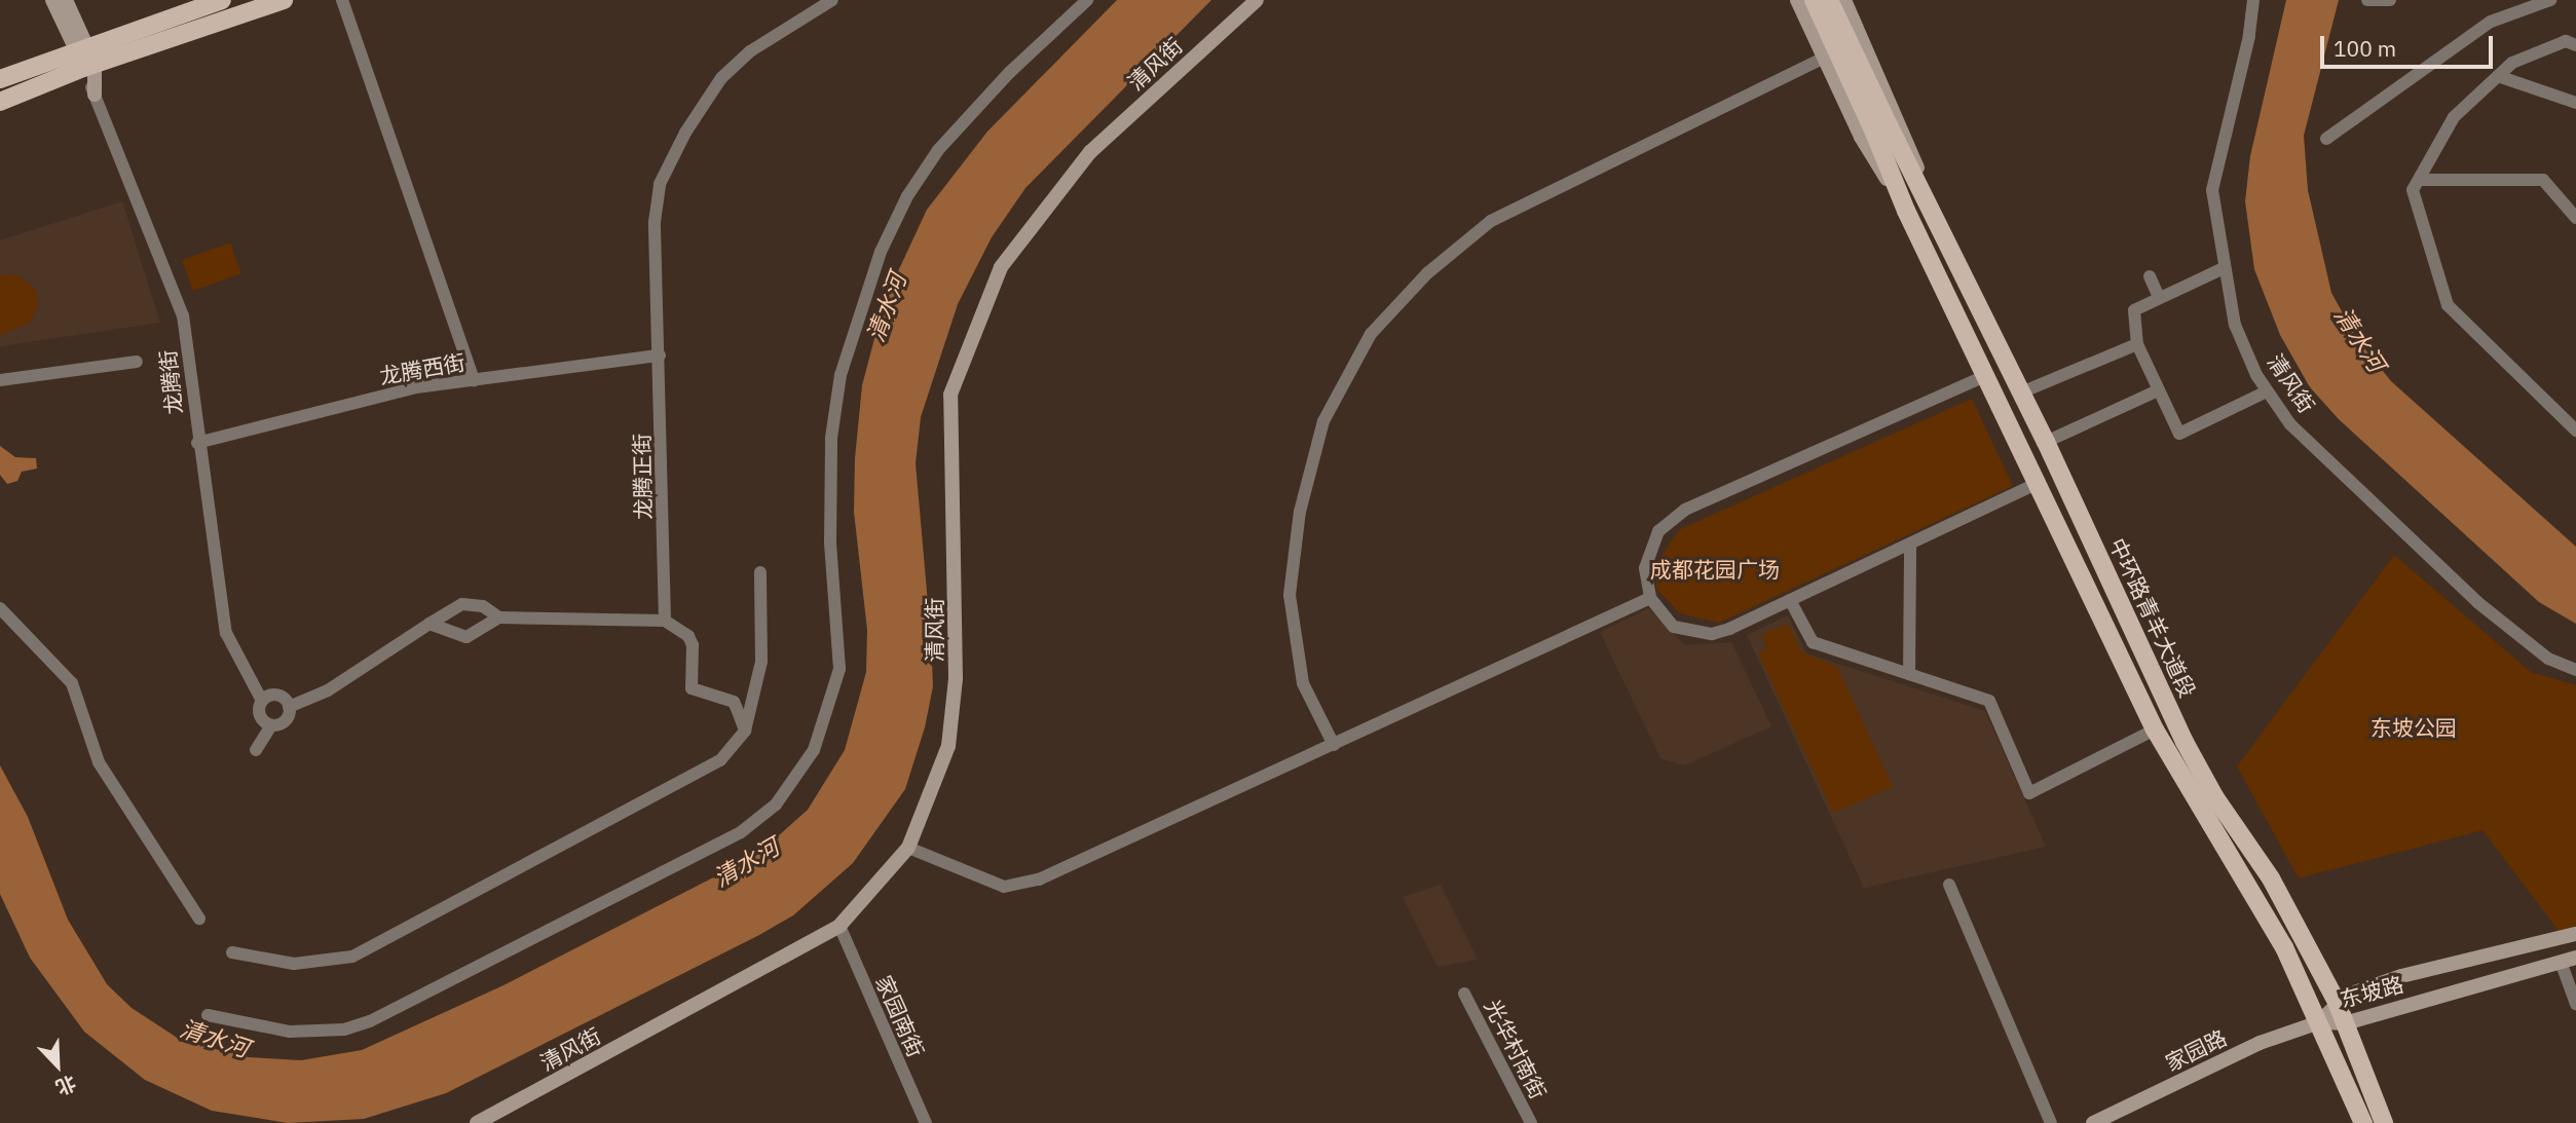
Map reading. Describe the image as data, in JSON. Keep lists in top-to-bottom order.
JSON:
{
  "streets": {
    "main road": ["中环路青羊大道段"],
    "street": [
      "清风街",
      "龙腾西街",
      "龙腾街",
      "龙腾正街",
      "东坡路",
      "家园南街",
      "光华村南街",
      "家园路"
    ]
  },
  "crossings": [
    ["清风街", "家园南街"],
    ["龙腾西街", "龙腾街"],
    ["龙腾西街", "龙腾正街"],
    ["中环路青羊大道段", "东坡路"],
    ["中环路青羊大道段", "家园路"],
    ["东坡路", "家园路"]
  ],
  "water": ["清水河"],
  "parks": ["成都花园广场", "东坡公园"],
  "scale_bar": "100 m",
  "north": "bottom right"
}
